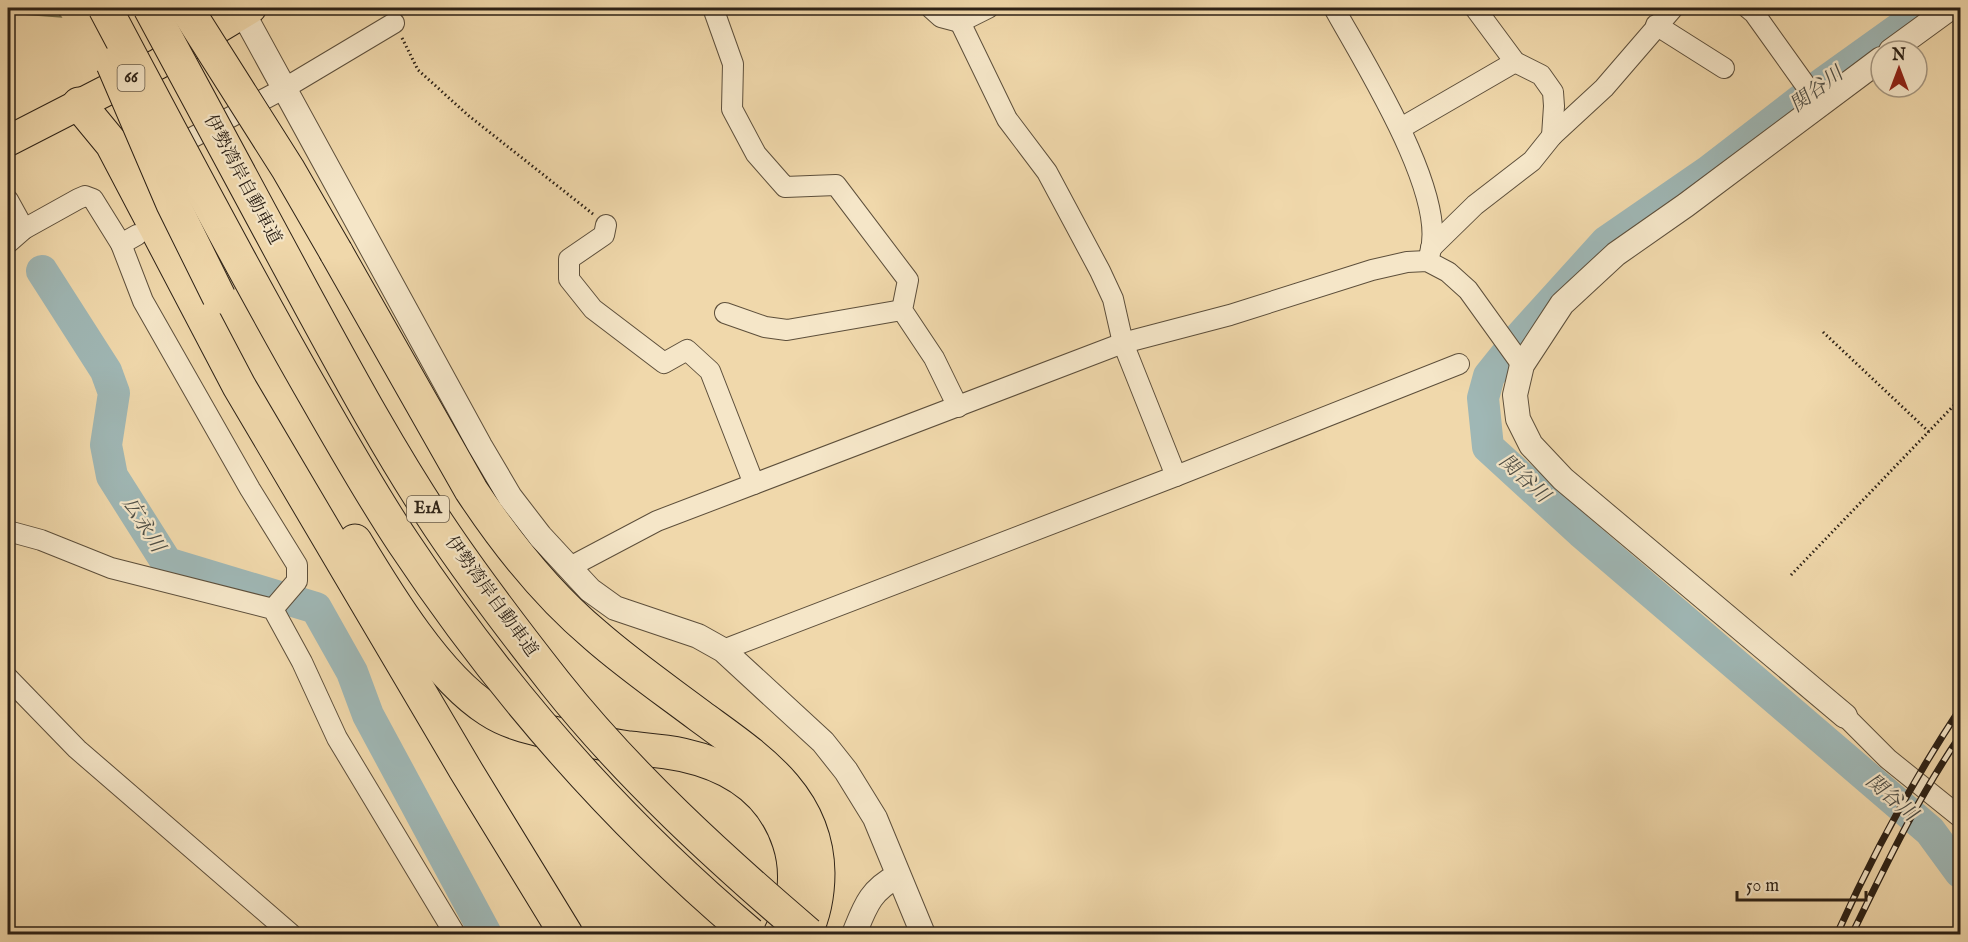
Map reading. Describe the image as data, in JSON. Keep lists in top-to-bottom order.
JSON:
{
  "streets": {
    "highway": ["伊勢湾岸自動車道", "E1A"],
    "main road": ["66"]
  },
  "water": ["関谷川", "広永川"],
  "scale_bar": "50 m",
  "north": "top"
}
